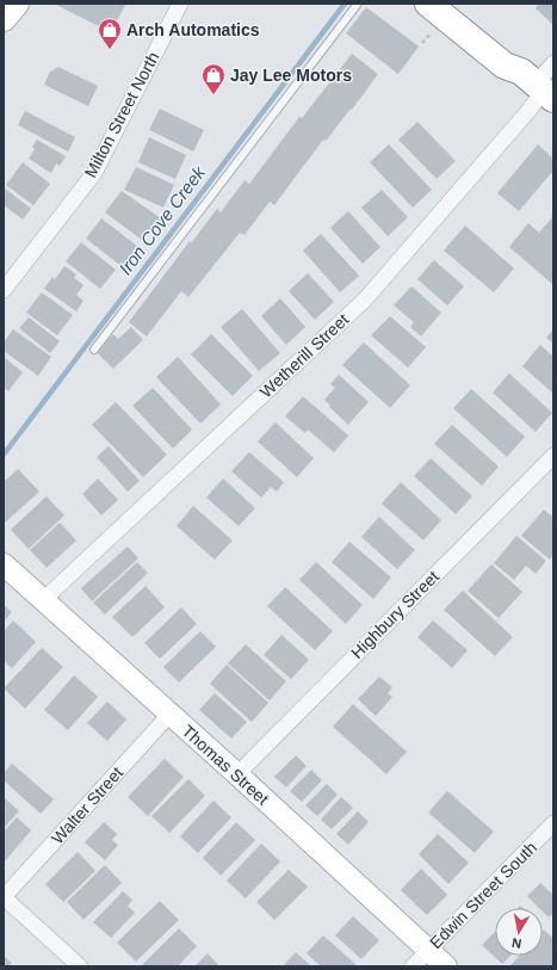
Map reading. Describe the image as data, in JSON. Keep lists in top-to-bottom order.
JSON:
{
  "streets": {
    "main road": ["Thomas Street"],
    "street": [
      "Milton Street North",
      "Wetherill Street",
      "Highbury Street",
      "Walter Street",
      "Edwin Street South"
    ]
  },
  "crossings": [
    ["Wetherill Street", "Thomas Street"],
    ["Highbury Street", "Thomas Street"],
    ["Thomas Street", "Walter Street"],
    ["Thomas Street", "Edwin Street South"]
  ],
  "water": ["Iron Cove Creek"],
  "places": {
    "shop": ["Arch Automatics", "Jay Lee Motors"]
  },
  "north": "bottom"
}
